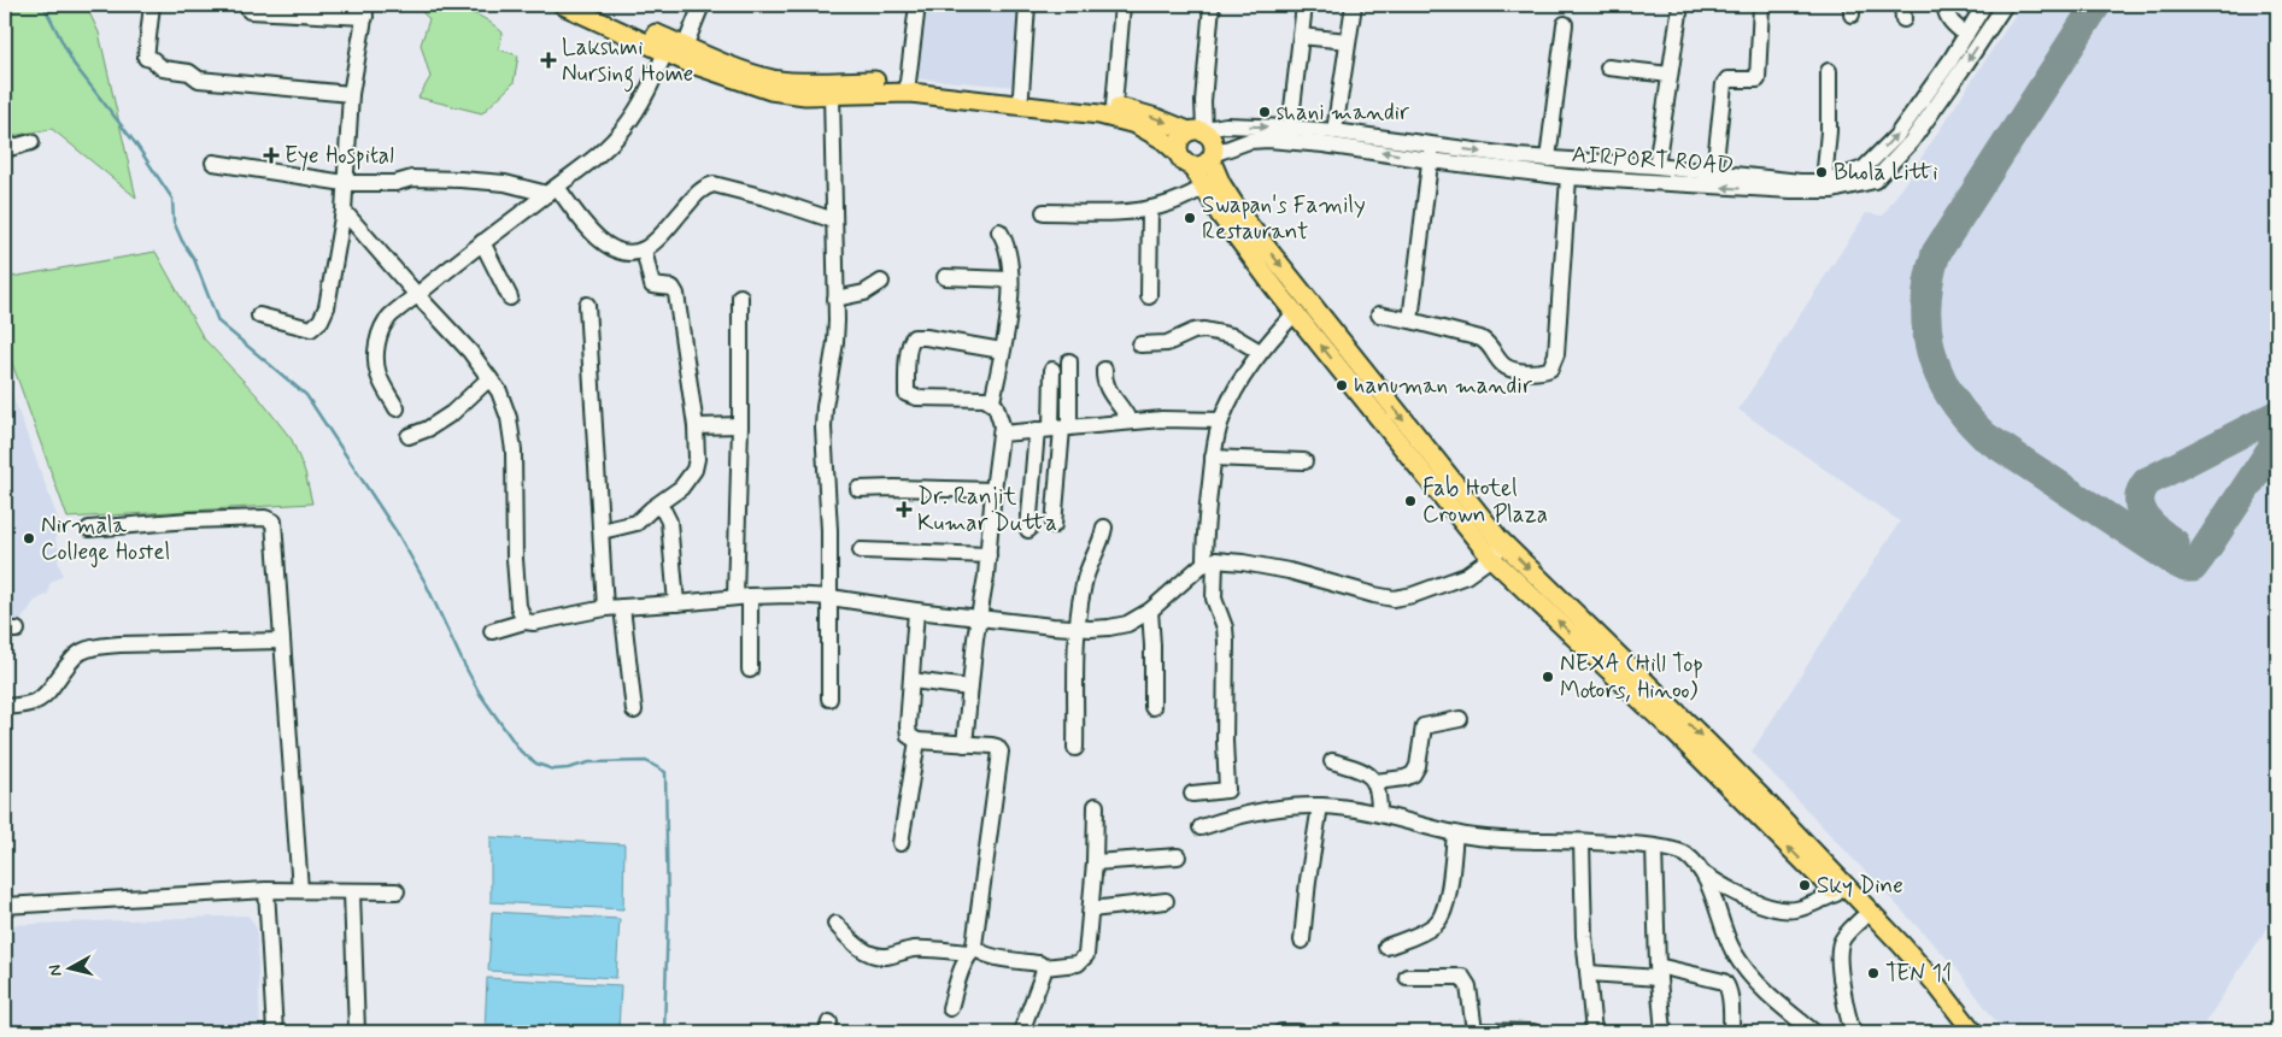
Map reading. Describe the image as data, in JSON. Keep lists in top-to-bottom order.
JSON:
{
  "streets": {
    "street": ["AIRPORT ROAD"]
  },
  "places": {
    "health": ["Lakshmi Nursing Home", "Eye Hospital", "Dr. Ranjit Kumar Dutta"],
    "other": [
      "shani mandir",
      "Bhola Litti",
      "Swapan's Family Restaurant",
      "hanuman mandir",
      "Fab Hotel Crown Plaza",
      "Nirmala College Hostel",
      "NEXA (Hill Top Motors, Hinoo)",
      "Sky Dine",
      "TEN 11"
    ]
  },
  "north": "left"
}
